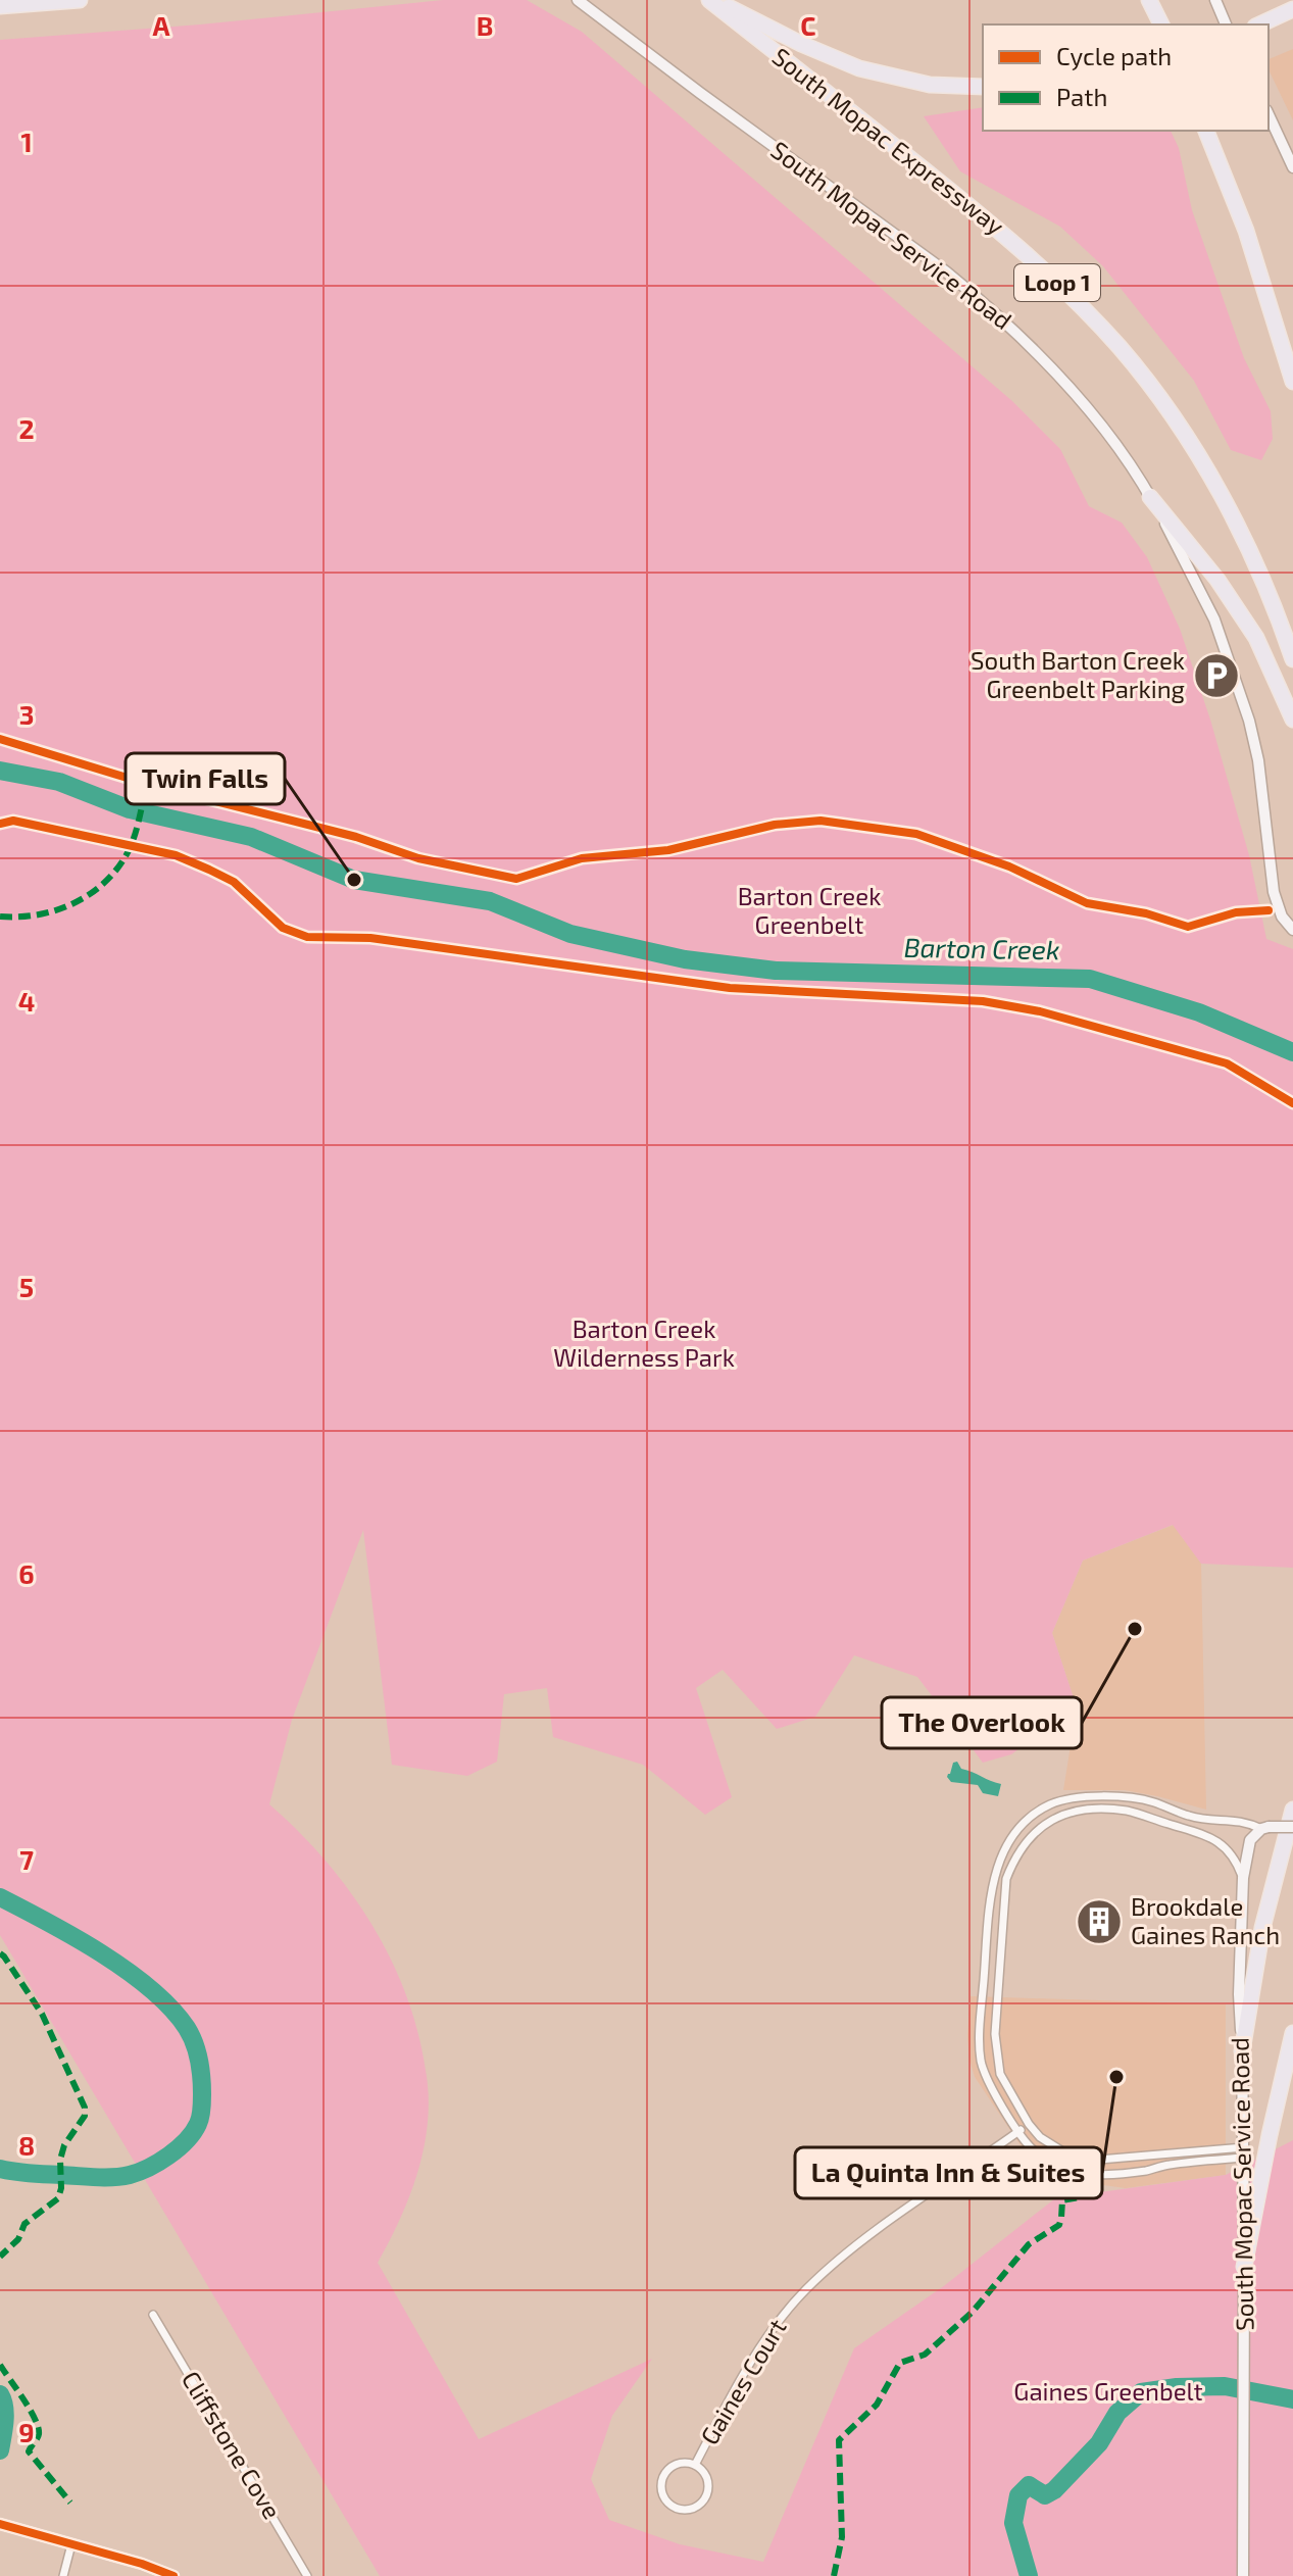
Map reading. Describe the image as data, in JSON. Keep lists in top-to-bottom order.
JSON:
{
  "streets": {
    "highway": ["South Mopac Expressway", "Loop 1"],
    "main road": ["South Mopac Service Road"],
    "street": ["Gaines Court", "Cliffstone Cove"]
  },
  "water": ["Barton Creek"],
  "parks": ["Barton Creek Greenbelt", "Barton Creek Wilderness Park", "Gaines Greenbelt"],
  "places": {
    "parking": ["South Barton Creek Greenbelt Parking"],
    "other": ["Twin Falls", "The Overlook", "La Quinta Inn & Suites"],
    "building": ["Brookdale Gaines Ranch"]
  },
  "legend": ["Cycle path", "Path"],
  "grid": {
    "columns": ["A", "B", "C"],
    "rows": [
      "1",
      "2",
      "3",
      "4",
      "5",
      "6",
      "7",
      "8",
      "9"
    ]
  }
}
